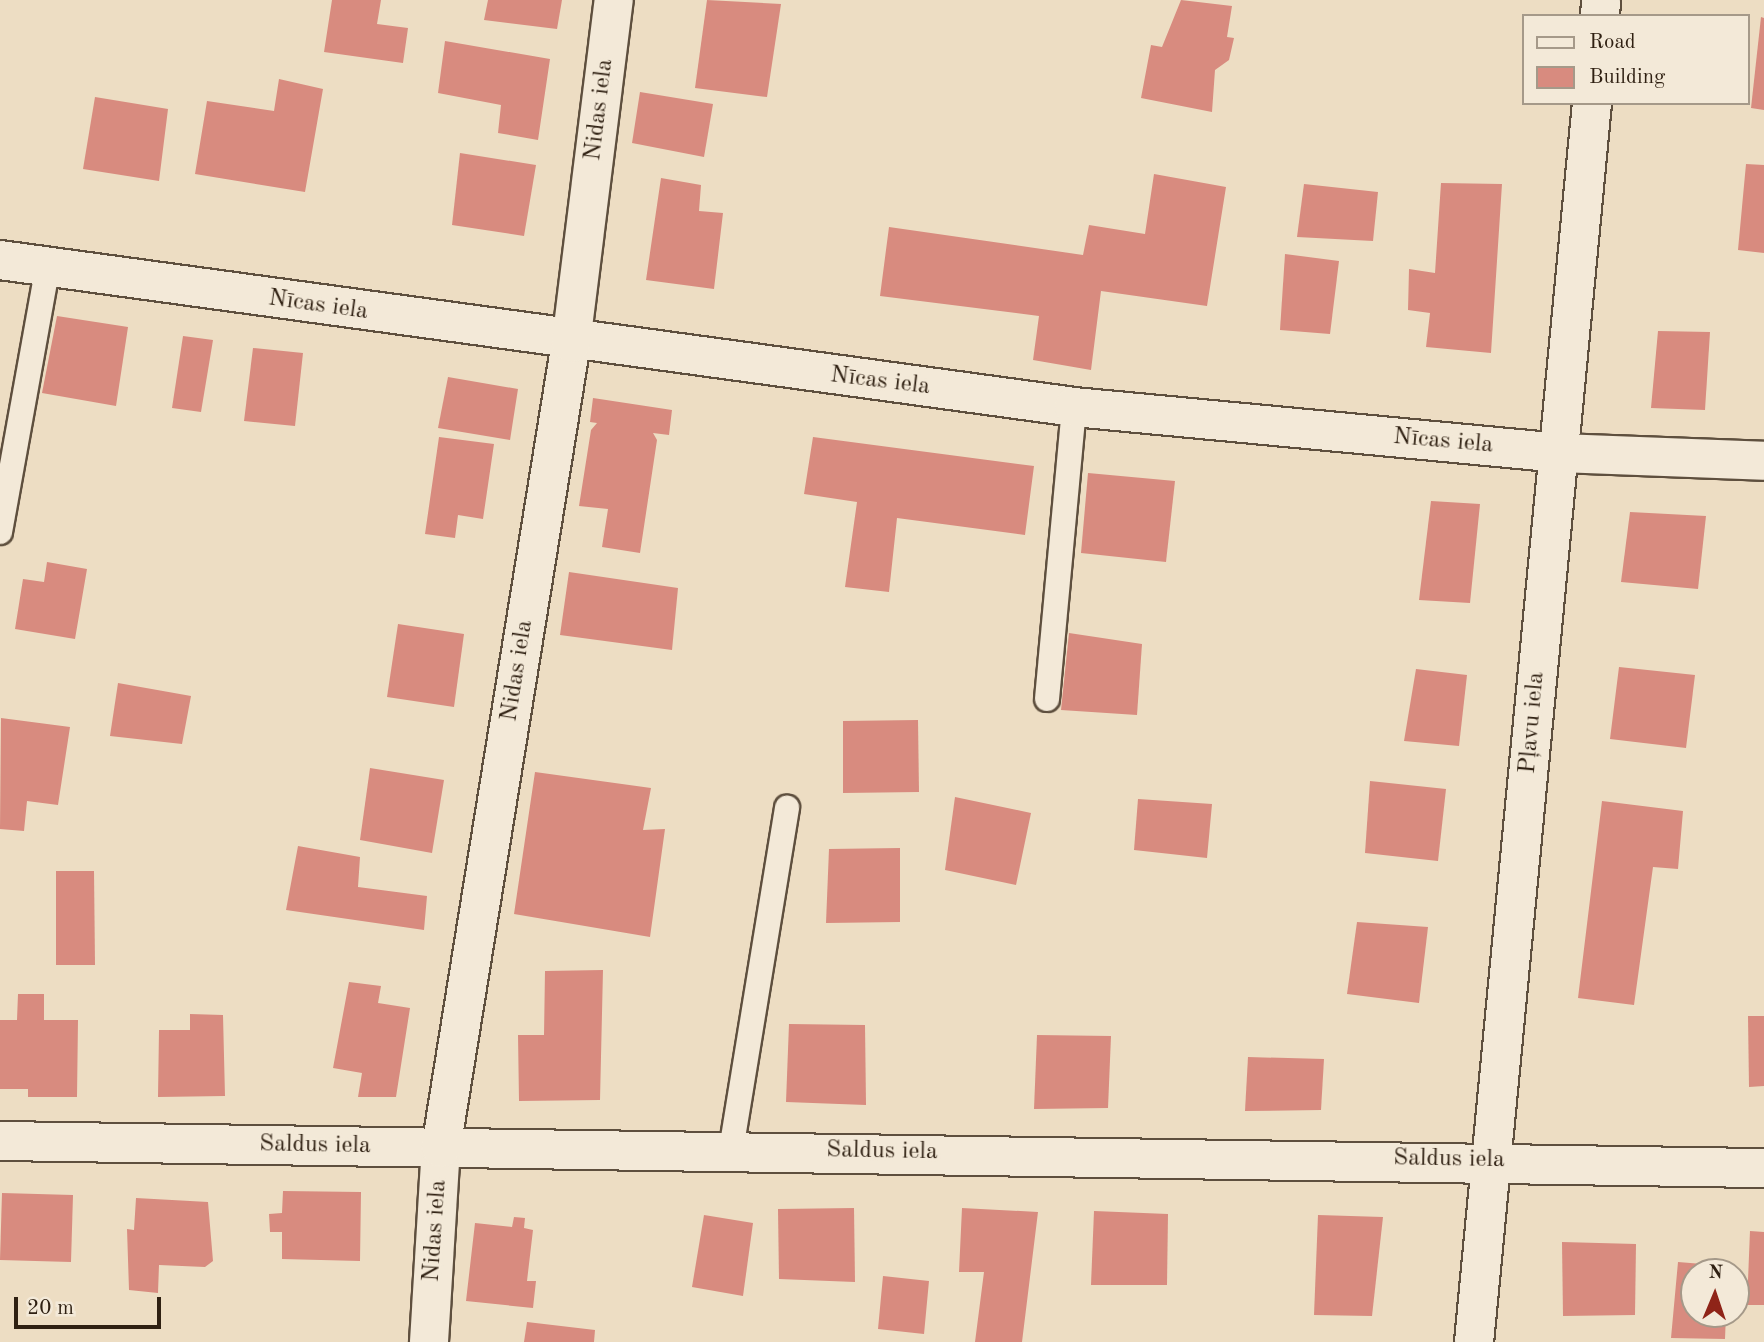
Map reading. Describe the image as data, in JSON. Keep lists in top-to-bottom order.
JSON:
{
  "streets": {
    "street": [
      "Nidas iela",
      "Nīcas iela",
      "Pļavu iela",
      "Saldus iela"
    ]
  },
  "crossings": [
    ["Nidas iela", "Nīcas iela"],
    ["Nidas iela", "Saldus iela"],
    ["Nīcas iela", "Pļavu iela"],
    ["Pļavu iela", "Saldus iela"]
  ],
  "legend": ["Road", "Building"],
  "scale_bar": "20 m",
  "north": "top"
}
